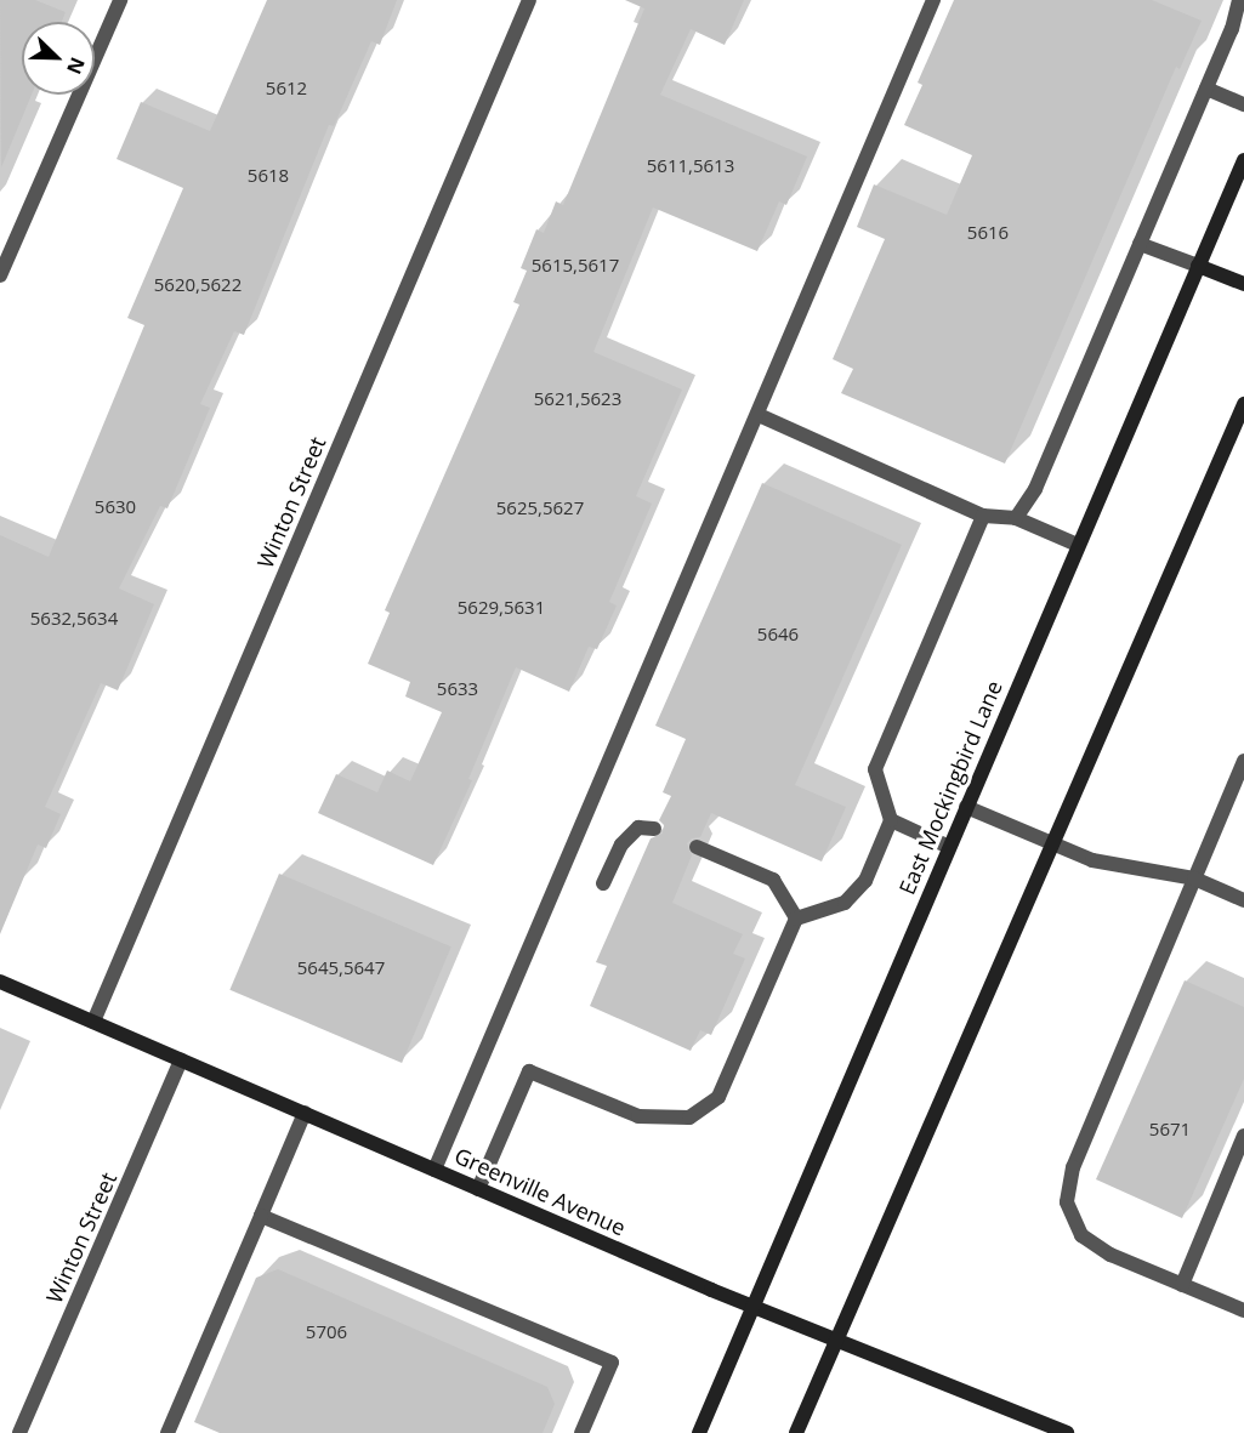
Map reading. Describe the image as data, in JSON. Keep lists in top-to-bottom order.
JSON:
{
  "streets": {
    "main road": ["East Mockingbird Lane", "Greenville Avenue"],
    "street": ["Winton Street"]
  },
  "crossings": [
    ["Winton Street", "Greenville Avenue"],
    ["East Mockingbird Lane", "Greenville Avenue"]
  ],
  "house_numbers": [
    "5612",
    "5611,5613",
    "5618",
    "5616",
    "5615,5617",
    "5620,5622",
    "5621,5623",
    "5630",
    "5625,5627",
    "5629,5631",
    "5632,5634",
    "5646",
    "5633",
    "5645,5647",
    "5671",
    "5706"
  ],
  "north": "bottom right"
}
